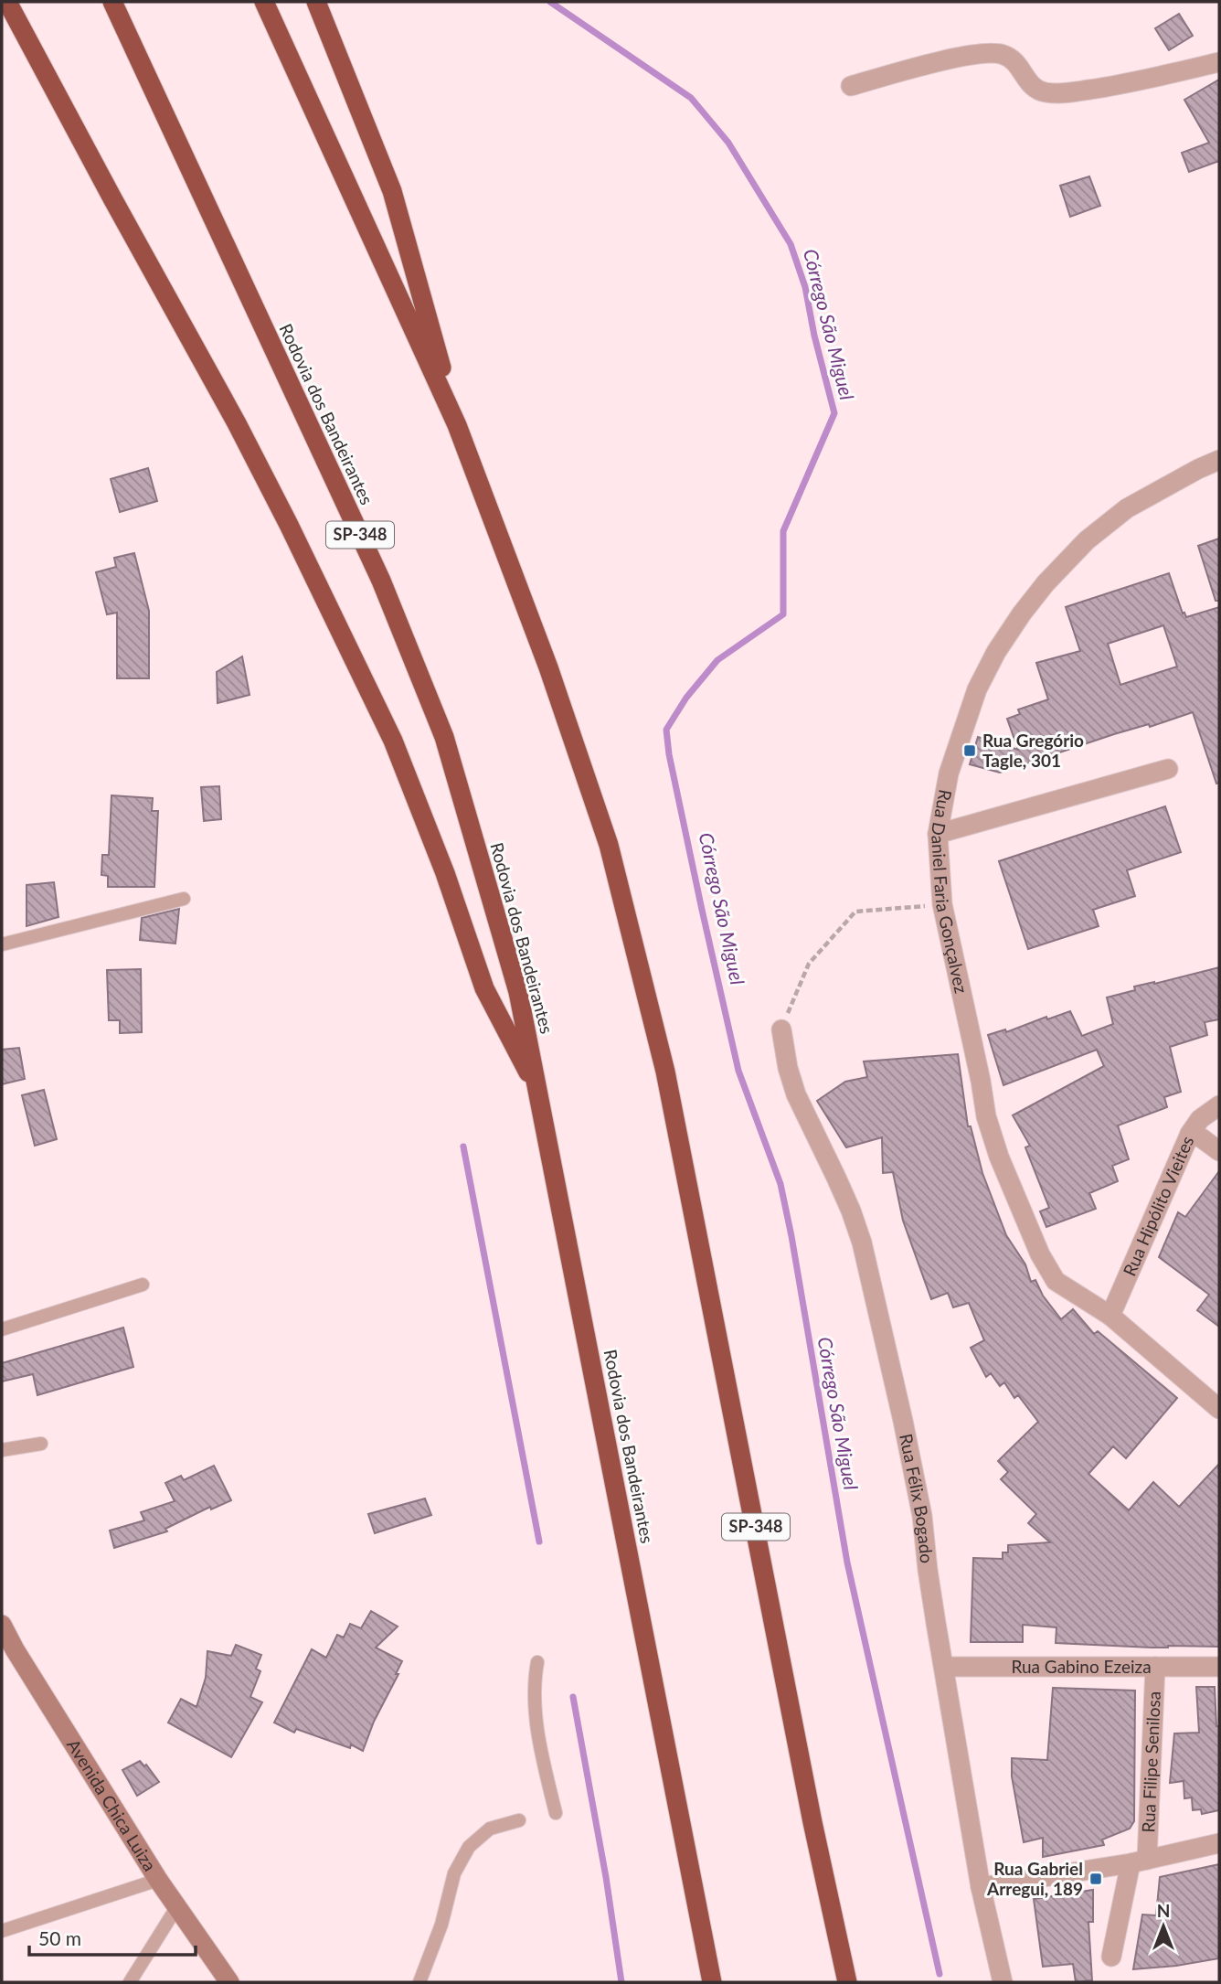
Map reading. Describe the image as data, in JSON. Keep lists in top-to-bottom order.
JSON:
{
  "streets": {
    "highway": ["Rodovia dos Bandeirantes", "SP-348"],
    "main road": ["Avenida Chica Luiza"],
    "street": [
      "Rua Daniel Faria Gonçalvez",
      "Rua Hipólito Vieites",
      "Rua Félix Bogado",
      "Rua Gabino Ezeiza",
      "Rua Filipe Senilosa"
    ]
  },
  "crossings": [
    ["Rua Daniel Faria Gonçalvez", "Rua Hipólito Vieites"],
    ["Rua Félix Bogado", "Rua Gabino Ezeiza"],
    ["Rua Gabino Ezeiza", "Rua Filipe Senilosa"]
  ],
  "water": ["Córrego São Miguel"],
  "places": {
    "transit": ["Rua Gregório Tagle, 301", "Rua Gabriel Arregui, 189"]
  },
  "scale_bar": "50 m",
  "north": "top"
}
